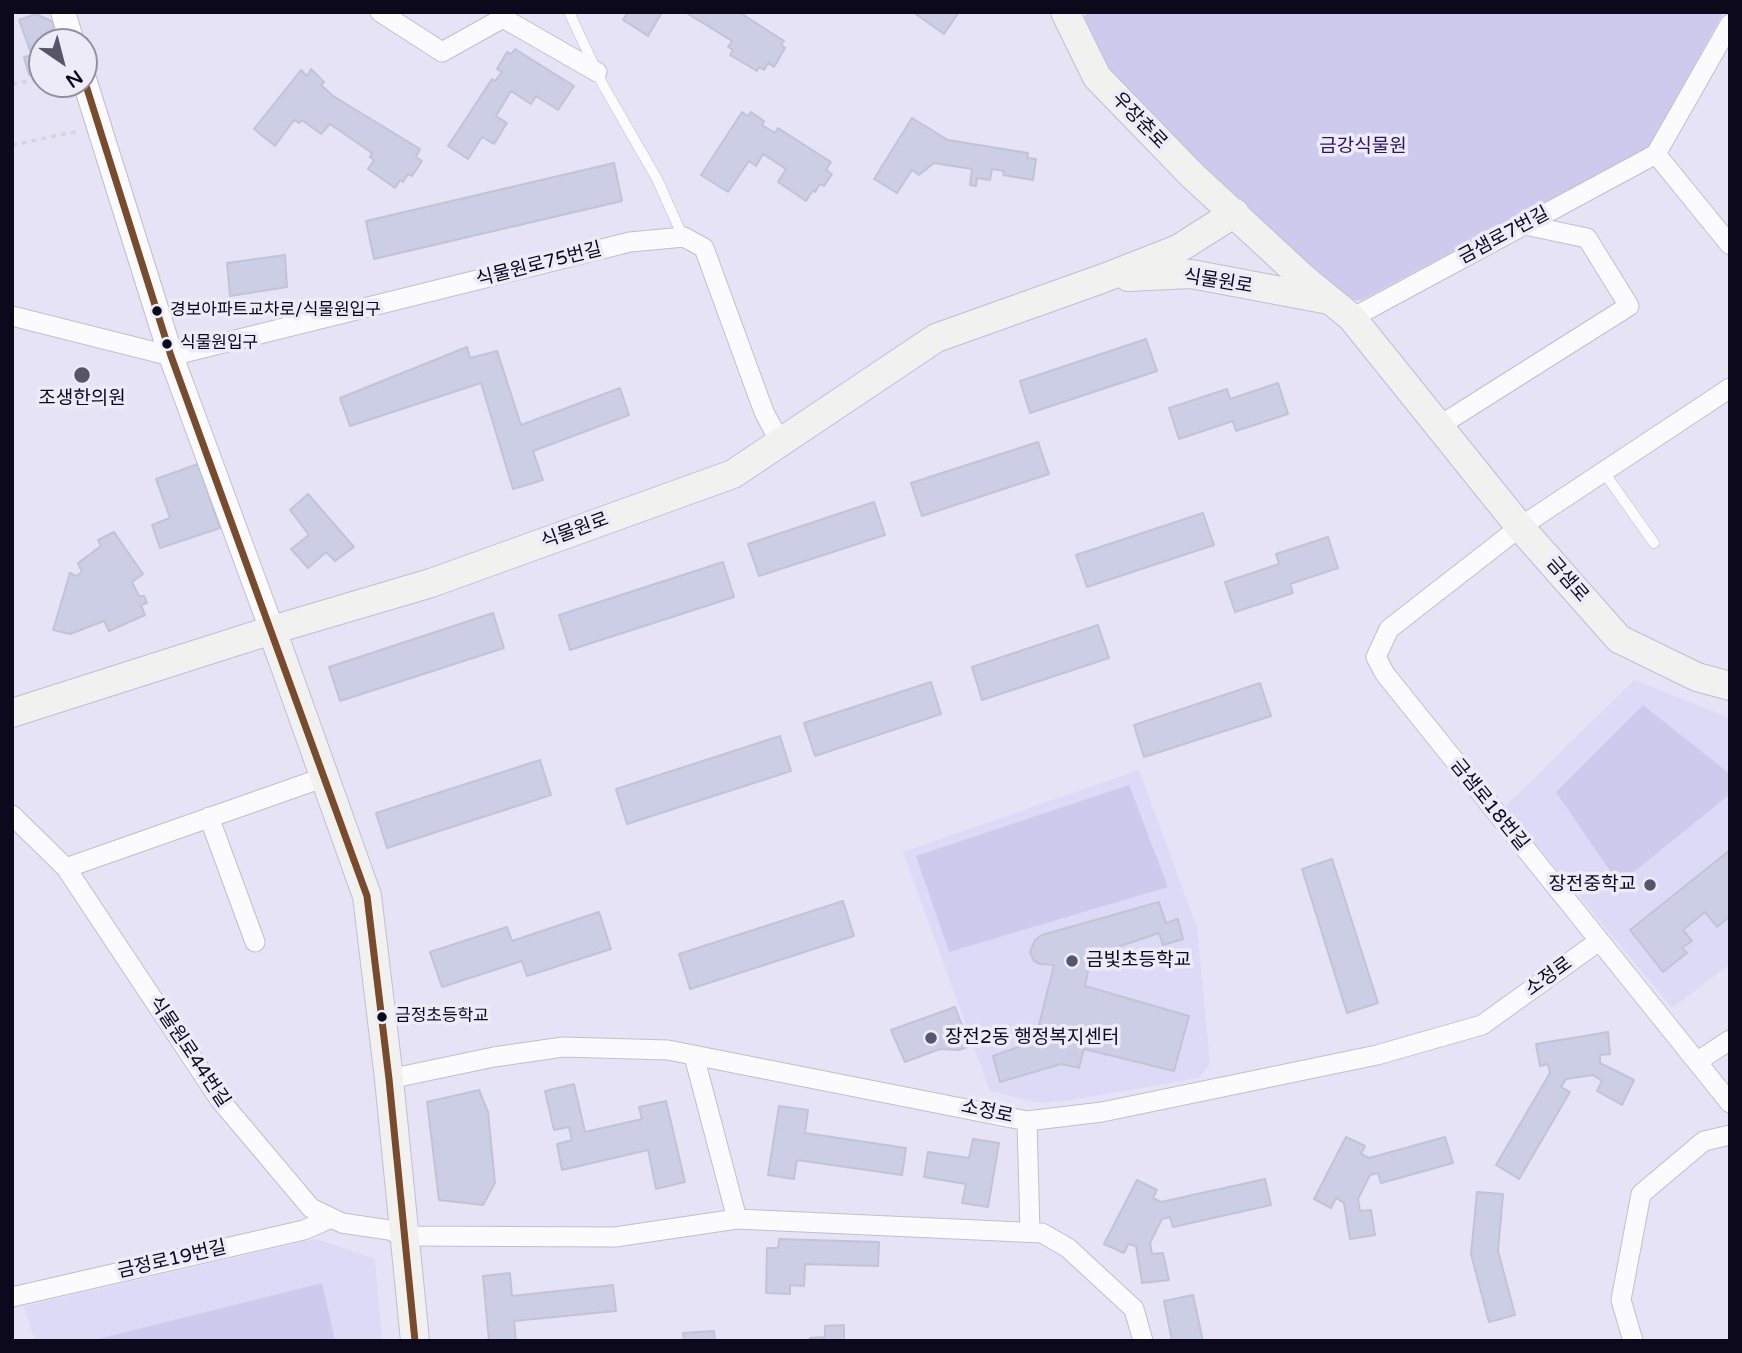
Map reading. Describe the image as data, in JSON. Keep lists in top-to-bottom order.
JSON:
{
  "streets": {
    "main road": ["우장춘로", "식물원로", "금샘로"],
    "street": [
      "금샘로7번길",
      "식물원로75번길",
      "금샘로18번길",
      "소정로",
      "식물원로44번길",
      "금정로19번길"
    ]
  },
  "crossings": [
    ["우장춘로", "식물원로"],
    ["우장춘로", "금샘로"],
    ["금샘로7번길", "식물원로"],
    ["금샘로7번길", "금샘로"],
    ["식물원로", "금샘로"],
    ["금샘로", "금샘로18번길"],
    ["금샘로18번길", "소정로"],
    ["식물원로44번길", "금정로19번길"]
  ],
  "parks": ["금강식물원"],
  "places": [
    "경보아파트교차로/식물원입구",
    "식물원입구",
    "조생한의원",
    "장전중학교",
    "금빛초등학교",
    "금정초등학교",
    "장전2동 행정복지센터"
  ],
  "north": "bottom right"
}
